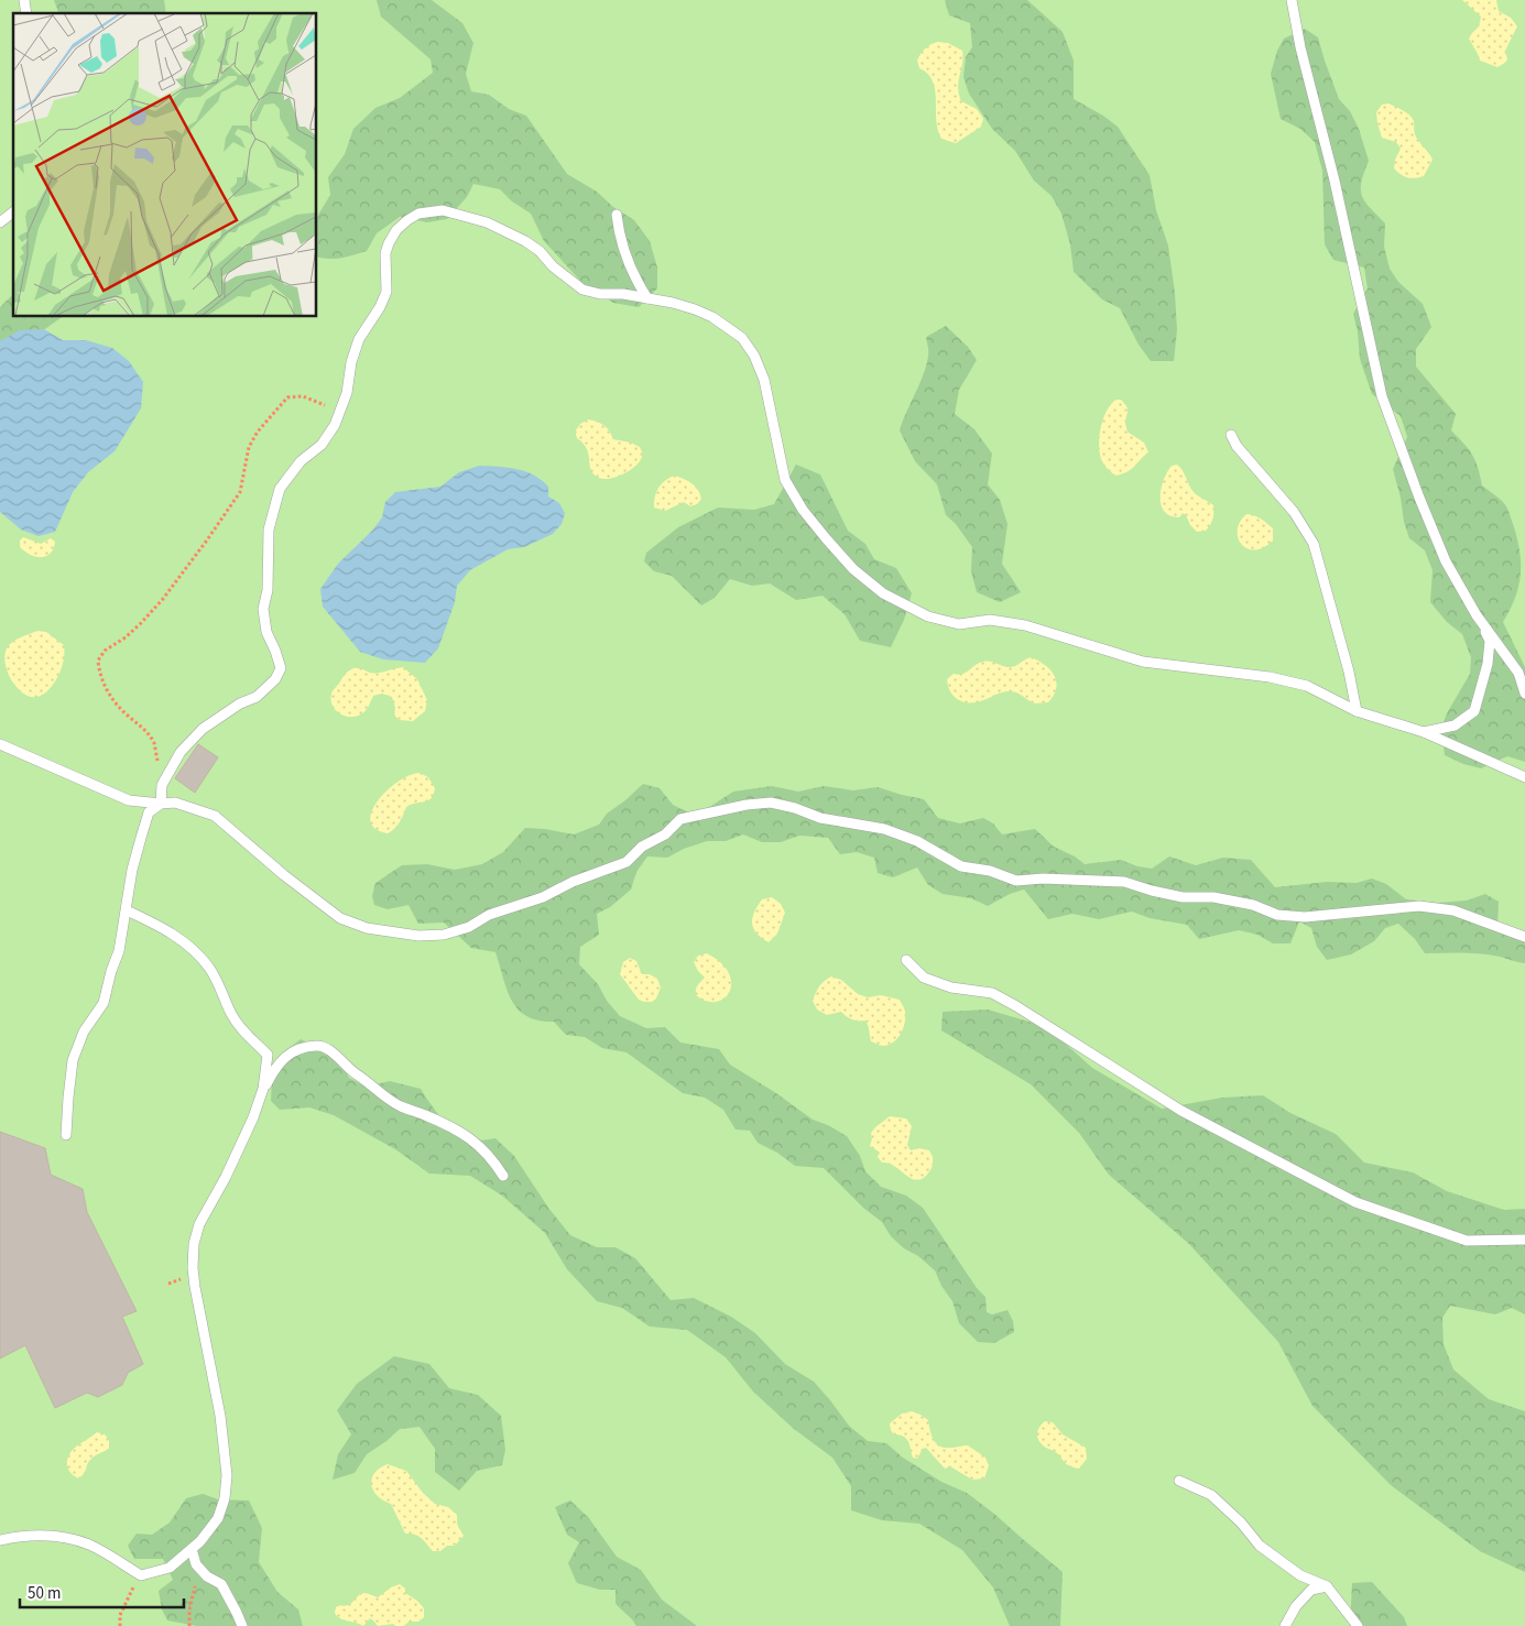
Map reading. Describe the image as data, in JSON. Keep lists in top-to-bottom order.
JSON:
{
  "scale_bar": "50 m"
}
